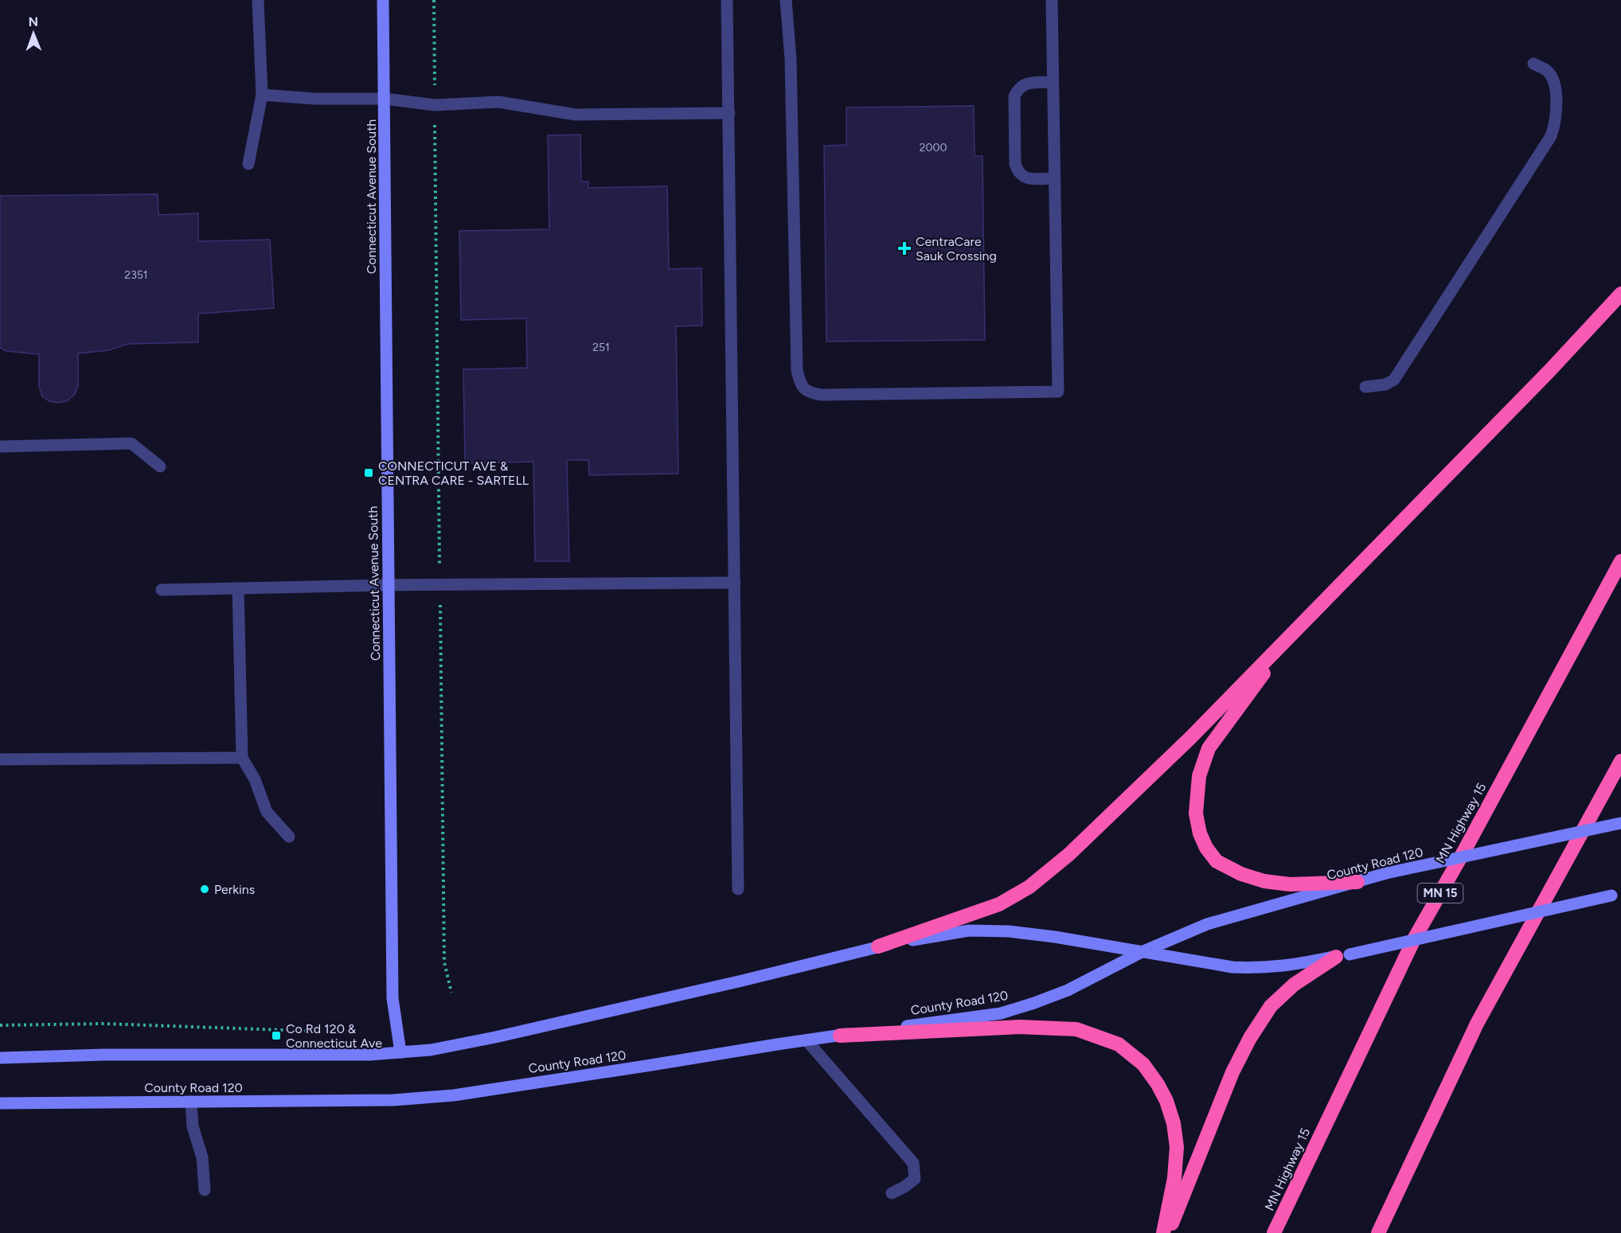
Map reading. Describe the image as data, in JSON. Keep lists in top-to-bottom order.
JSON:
{
  "streets": {
    "highway": ["MN Highway 15", "MN 15"],
    "street": ["Connecticut Avenue South", "County Road 120"]
  },
  "places": {
    "health": ["CentraCare Sauk Crossing"],
    "transit": ["CONNECTICUT AVE & CENTRA CARE - SARTELL", "Co Rd 120 & Connecticut Ave"],
    "other": ["Perkins"]
  },
  "house_numbers": ["2000", "2351", "251"],
  "north": "top"
}
